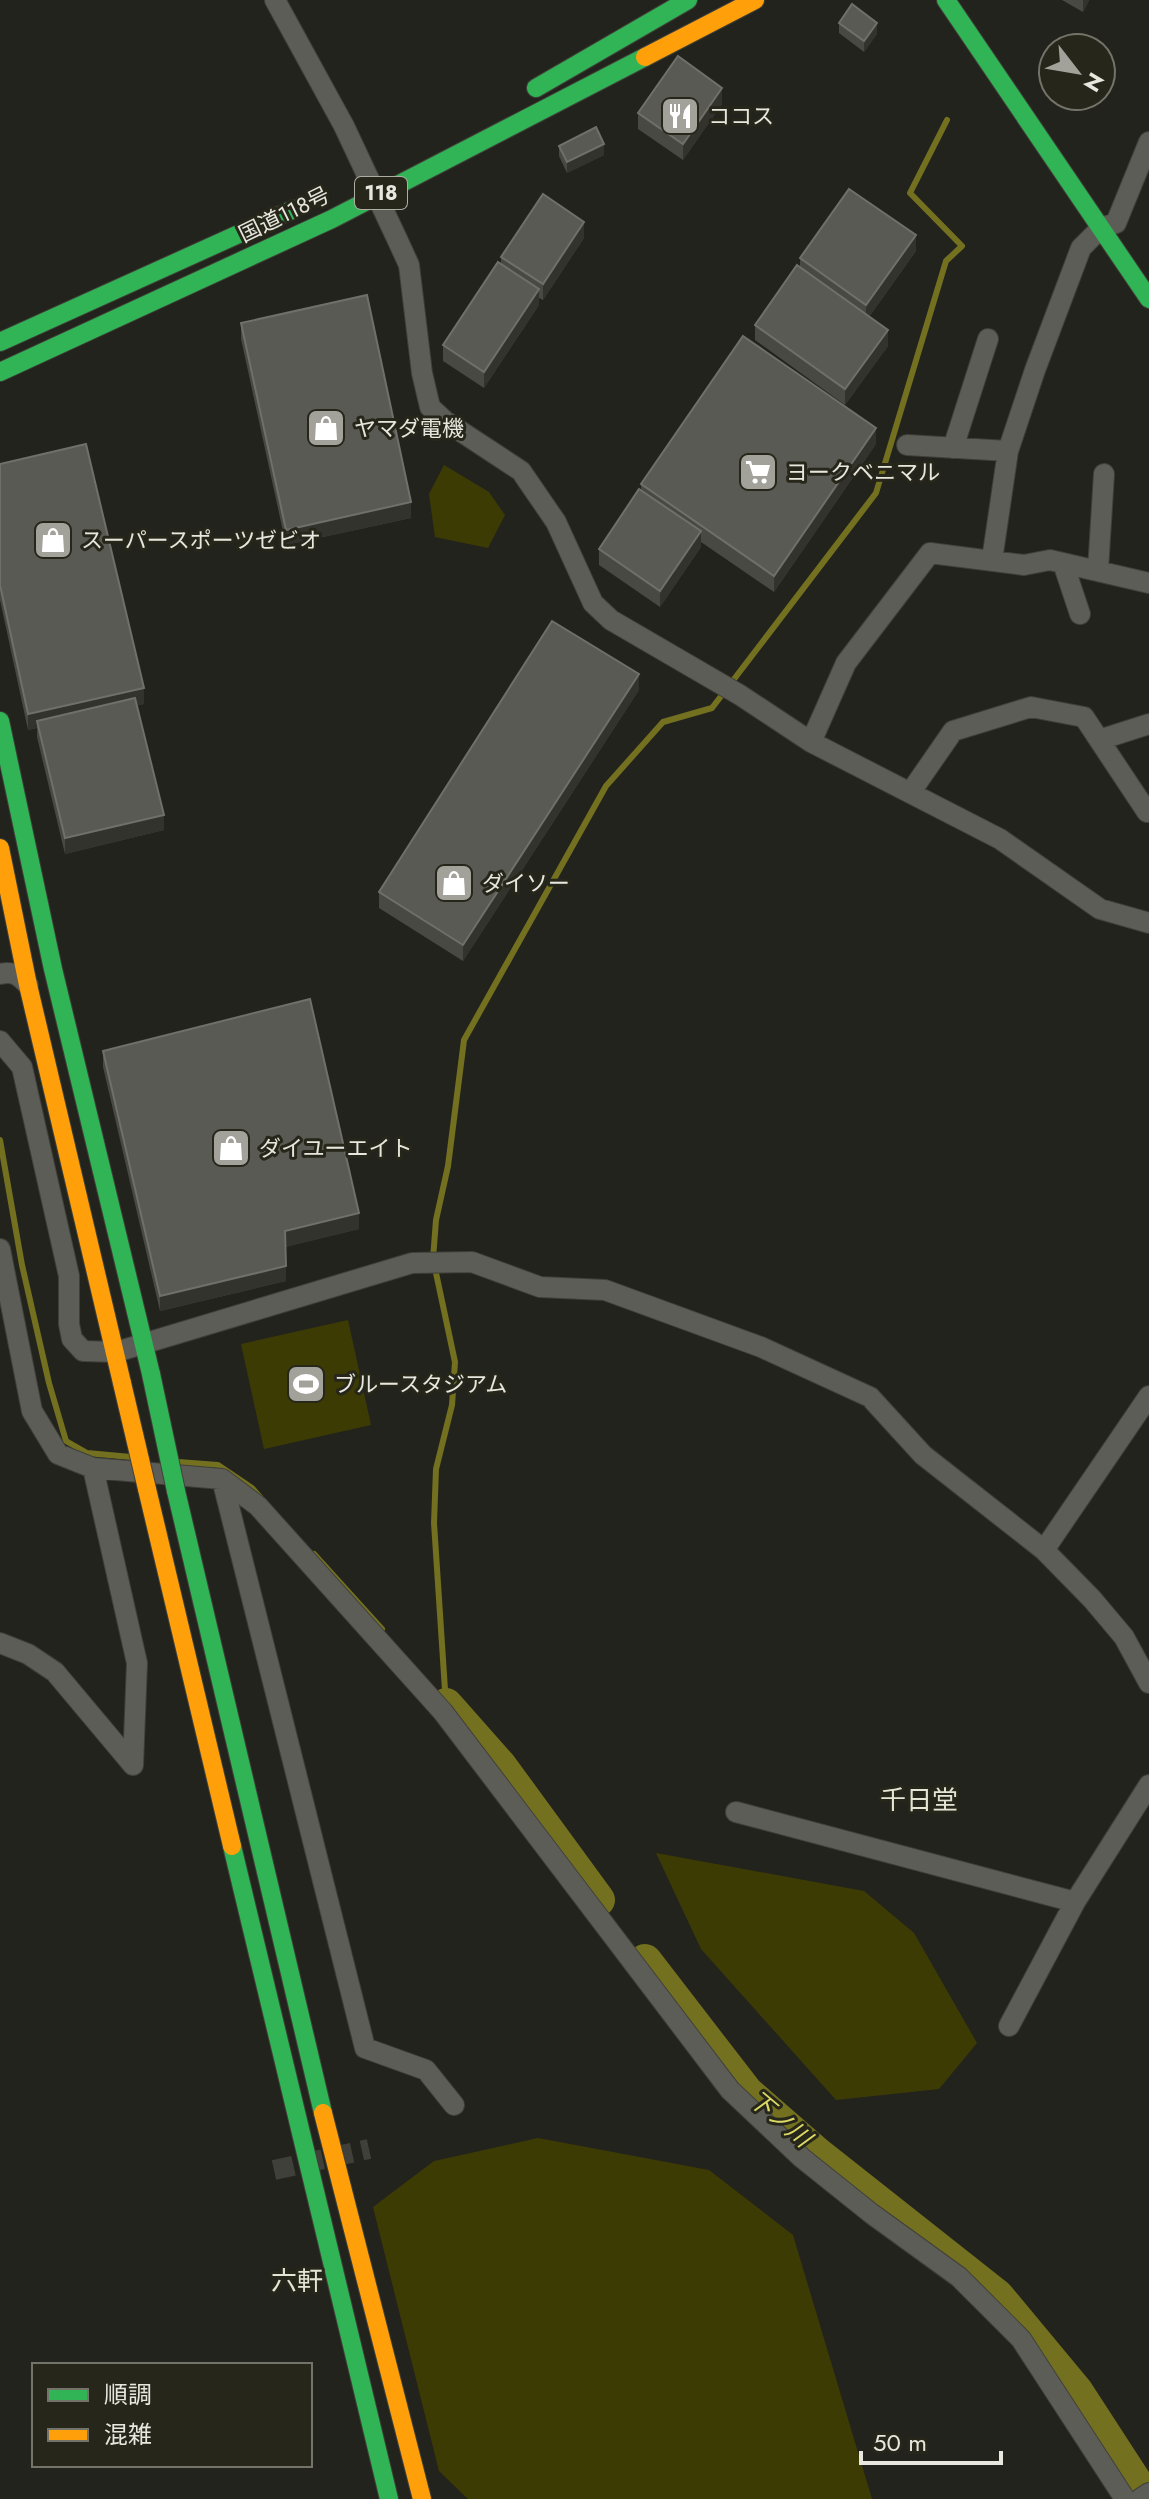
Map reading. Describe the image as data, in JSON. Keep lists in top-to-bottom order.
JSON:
{
  "streets": {
    "main road": ["118", "国道118号"]
  },
  "districts": ["千日堂", "六軒"],
  "water": ["下ノ川"],
  "places": {
    "restaurant": ["ココス"],
    "shop": [
      "ヤマダ電機",
      "スーパースポーツゼビオ",
      "ダイソー",
      "ダイユーエイト"
    ],
    "supermarket": ["ヨークベニマル"],
    "sports": ["ブルースタジアム"]
  },
  "legend": ["順調", "混雑"],
  "scale_bar": "50 m",
  "north": "bottom right"
}
